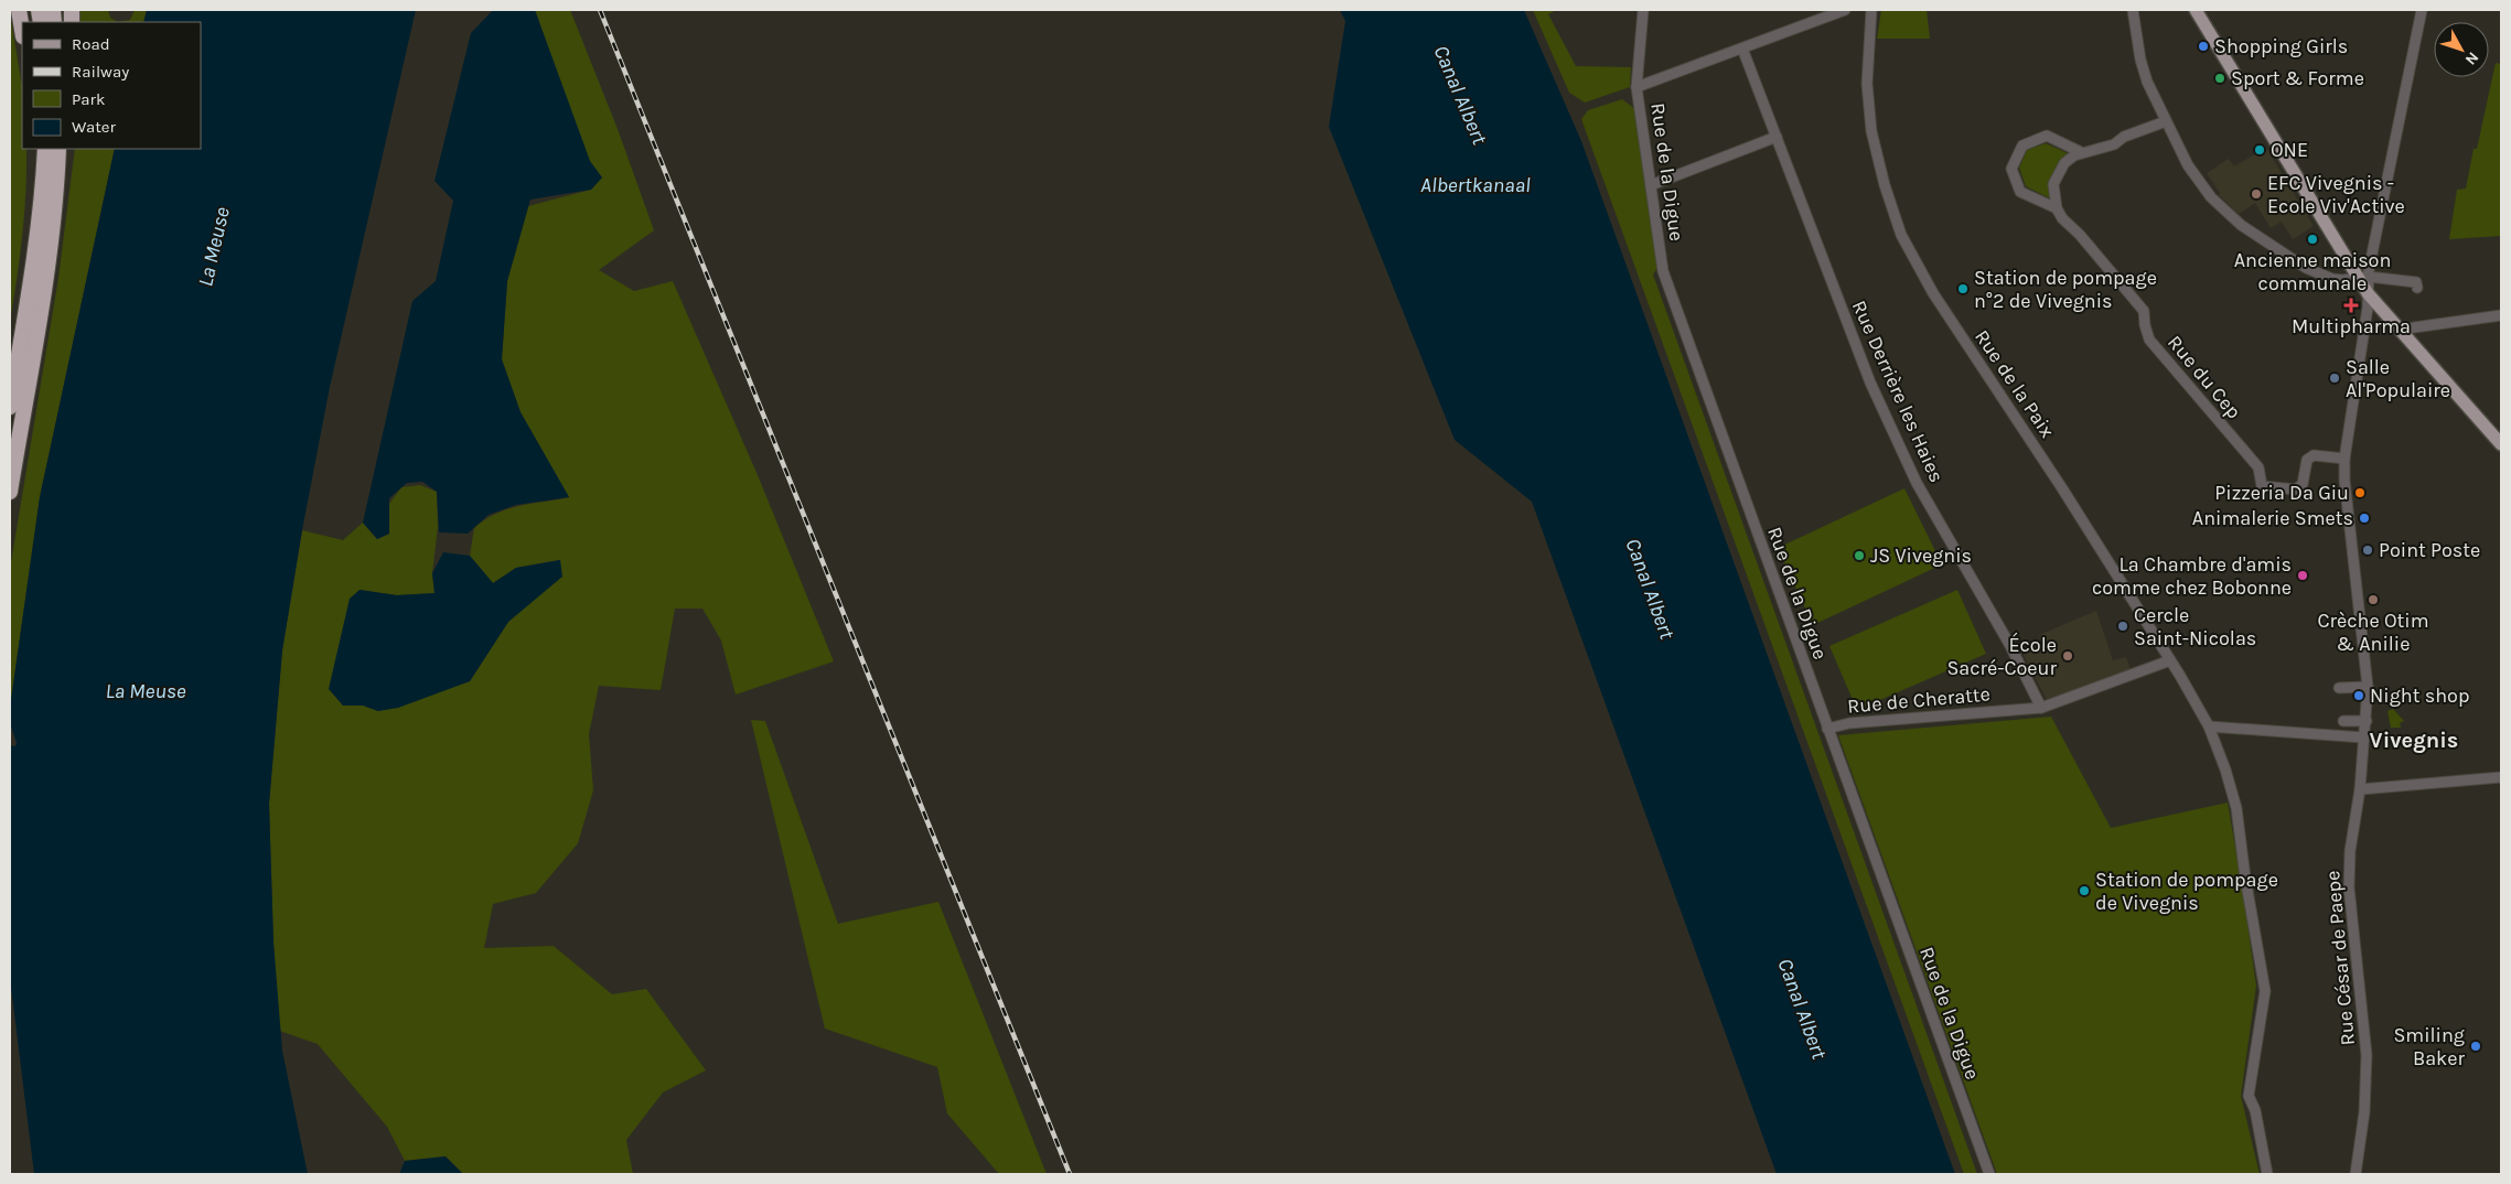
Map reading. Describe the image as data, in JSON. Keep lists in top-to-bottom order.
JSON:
{
  "streets": {
    "street": [
      "Rue de la Digue",
      "Rue du Cep",
      "Rue de la Paix",
      "Rue Derrière les Haies",
      "Rue de Cheratte",
      "Rue César de Paepe"
    ]
  },
  "crossings": [
    ["Rue de la Digue", "Rue de Cheratte"],
    ["Rue du Cep", "Rue César de Paepe"],
    ["Rue de la Paix", "Rue de Cheratte"],
    ["Rue Derrière les Haies", "Rue de Cheratte"]
  ],
  "districts": ["Vivegnis"],
  "water": ["Canal Albert", "Albertkanaal", "La Meuse"],
  "places": {
    "other": [
      "Shopping Girls",
      "Sport & Forme",
      "ONE",
      "EFC Vivegnis - Ecole Viv'Active",
      "Ancienne maison communale",
      "Station de pompage n°2 de Vivegnis",
      "Salle Al'Populaire",
      "Pizzeria Da Giu",
      "Animalerie Smets",
      "Point Poste",
      "JS Vivegnis",
      "La Chambre d'amis comme chez Bobonne",
      "Crèche Otim & Anilie",
      "Cercle Saint-Nicolas",
      "École Sacré-Coeur",
      "Night shop",
      "Station de pompage de Vivegnis",
      "Smiling Baker"
    ],
    "health": ["Multipharma"]
  },
  "legend": [
    "Road",
    "Railway",
    "Park",
    "Water"
  ],
  "north": "bottom right"
}
